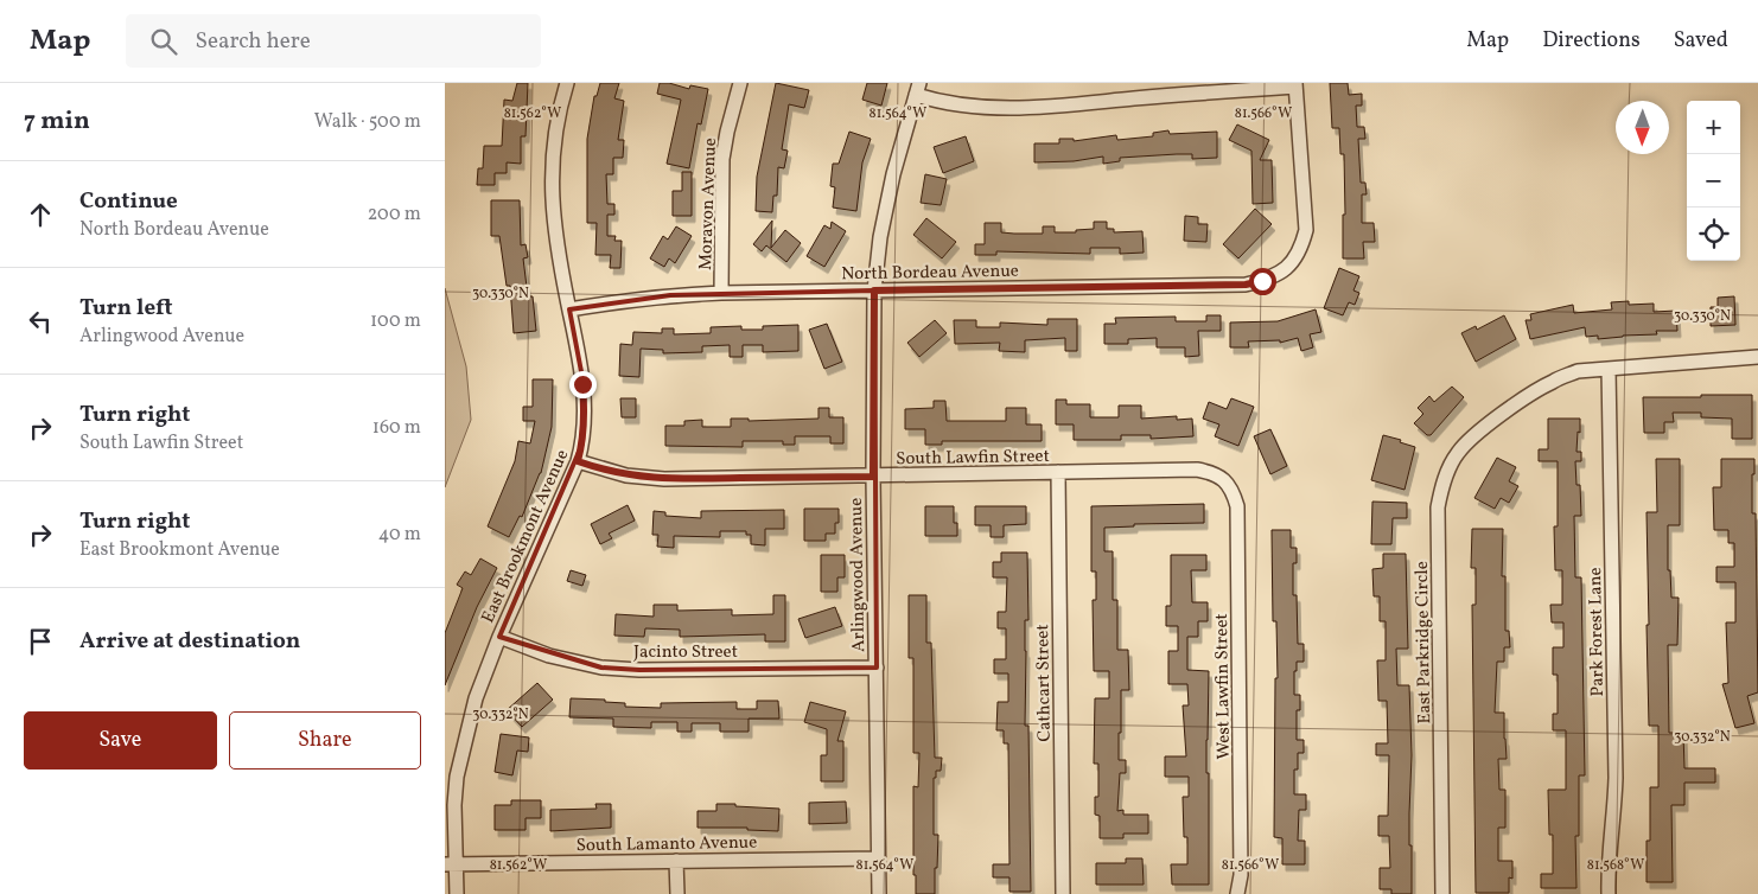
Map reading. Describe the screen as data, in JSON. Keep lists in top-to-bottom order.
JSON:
{
  "streets": {
    "street": [
      "Moravon Avenue",
      "North Bordeau Avenue",
      "South Lawfin Street",
      "East Brookmont Avenue",
      "Arlingwood Avenue",
      "Park Forest Lane",
      "East Parkridge Circle",
      "Jacinto Street",
      "Cathcart Street",
      "West Lawfin Street",
      "South Lamanto Avenue"
    ]
  },
  "crossings": [
    ["Moravon Avenue", "North Bordeau Avenue"],
    ["North Bordeau Avenue", "East Brookmont Avenue"],
    ["North Bordeau Avenue", "Arlingwood Avenue"],
    ["South Lawfin Street", "East Brookmont Avenue"],
    ["South Lawfin Street", "Arlingwood Avenue"],
    ["South Lawfin Street", "Cathcart Street"],
    ["South Lawfin Street", "West Lawfin Street"],
    ["East Brookmont Avenue", "Jacinto Street"],
    ["East Brookmont Avenue", "South Lamanto Avenue"],
    ["Arlingwood Avenue", "Jacinto Street"],
    ["Arlingwood Avenue", "South Lamanto Avenue"],
    ["Park Forest Lane", "East Parkridge Circle"]
  ],
  "north": "bottom",
  "page": {
    "header": "Map",
    "search": "Search here",
    "nav": ["Map", "Directions", "Saved"],
    "heading": ["7 min", "Walk · 500 m"],
    "map_buttons": ["+", "−"],
    "list": [
      ["Continue", "North Bordeau Avenue", "200 m"],
      ["Turn left", "Arlingwood Avenue", "100 m"],
      ["Turn right", "South Lawfin Street", "160 m"],
      ["Turn right", "East Brookmont Avenue", "40 m"],
      "Arrive at destination"
    ],
    "buttons": ["Save", "Share"]
  },
  "coordinates": [
    "81.562°W",
    "81.564°W",
    "81.566°W",
    "30.330°N",
    "30.332°N",
    "81.568°W"
  ]
}
